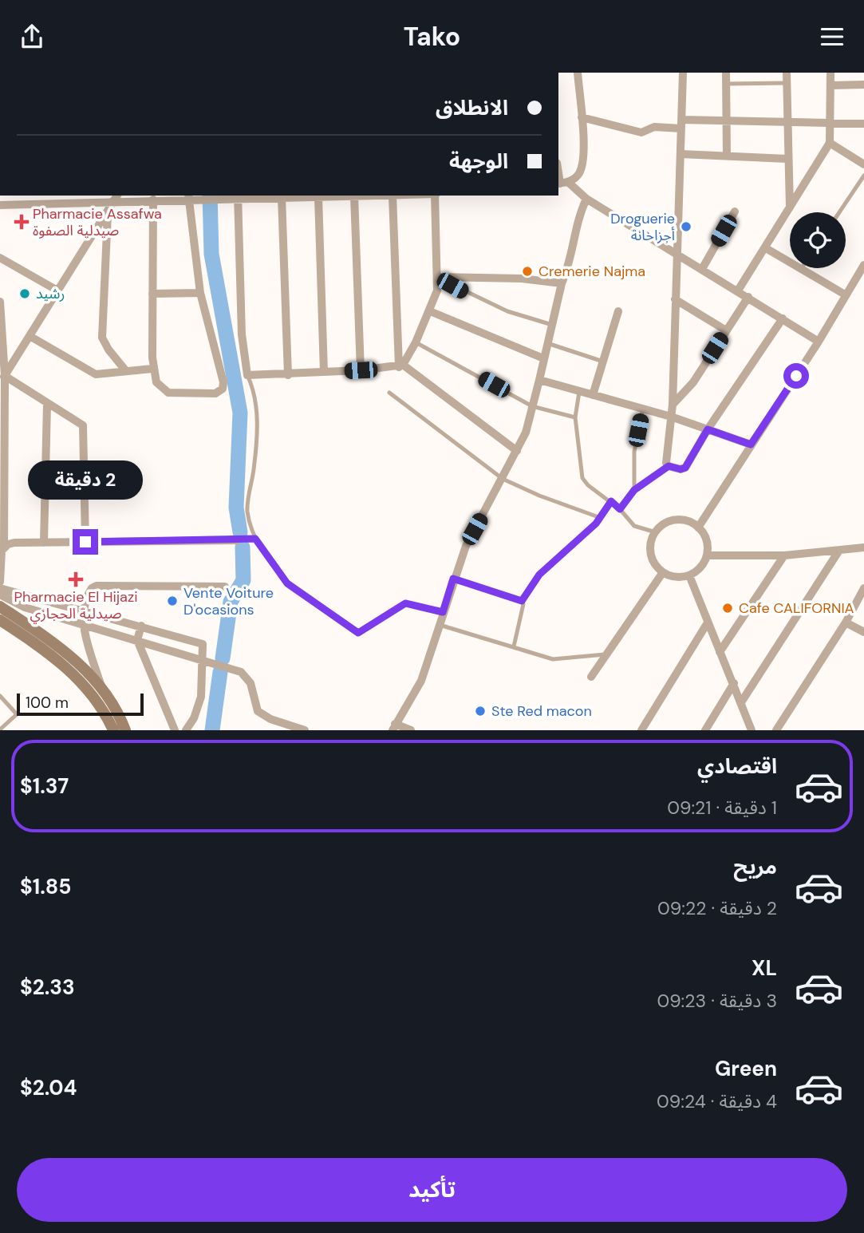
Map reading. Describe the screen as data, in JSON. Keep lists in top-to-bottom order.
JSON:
{
  "places": {
    "health": ["Pharmacie Assafwa صيدلية الصفوة", "Pharmacie El Hijazi صيدلية الحجازي"],
    "other": [
      "Droguerie أجزاخانة",
      "Cremerie Najma",
      "رشيد",
      "Vente Voiture D'ocasions",
      "Cafe CALIFORNIA",
      "Ste Red macon"
    ]
  },
  "scale_bar": "100 m",
  "page": {
    "header": "Tako",
    "banner": ["الانطلاق", "الوجهة"],
    "bubble": "2 دقيقة",
    "scale": "100 m",
    "list": [
      {
        "name": "اقتصادي",
        "note": "1 دقيقة · 09:21",
        "value": "$1.37"
      },
      {
        "name": "مريح",
        "note": "2 دقيقة · 09:22",
        "value": "$1.85"
      },
      {
        "name": "XL",
        "note": "3 دقيقة · 09:23",
        "value": "$2.33"
      },
      {
        "name": "Green",
        "note": "4 دقيقة · 09:24",
        "value": "$2.04"
      }
    ],
    "buttons": "تأكيد"
  }
}
